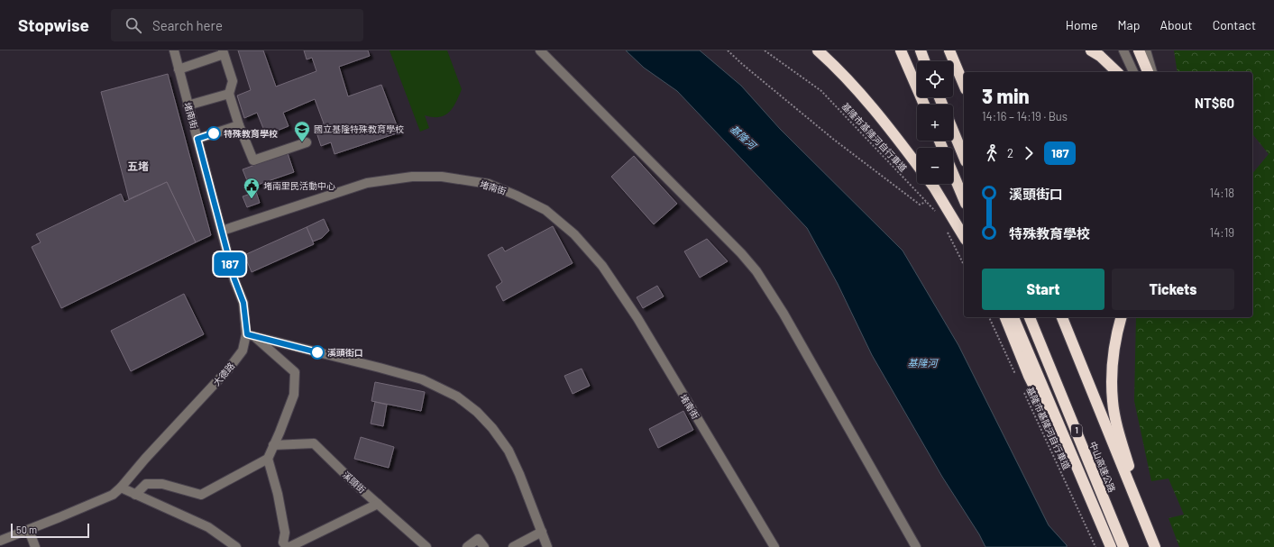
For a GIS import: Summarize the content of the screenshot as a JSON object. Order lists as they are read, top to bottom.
{
  "streets": {
    "highway": ["1", "中山高速公路"],
    "street": ["堵南街", "大德路", "溪頭街"],
    "path": ["基隆市基隆河自行車道"]
  },
  "crossings": [
    ["堵南街", "大德路"]
  ],
  "districts": ["五堵"],
  "water": ["基隆河"],
  "places": {
    "other": ["特殊教育學校", "溪頭街口"],
    "school or university": ["國立基隆特殊教育學校"],
    "public building": ["堵南里民活動中心"]
  },
  "lines": ["bus line 187"],
  "scale_bar": "50 m",
  "page": {
    "header": "Stopwise",
    "search": "Search here",
    "nav": [
      "Home",
      "Map",
      "About",
      "Contact"
    ],
    "on_map": "187",
    "map_buttons": ["+", "−"],
    "heading": ["3 min", "14:16 – 14:19 · Bus", "NT$60"],
    "legs": ["2", "187"],
    "list": [
      {
        "name": "溪頭街口",
        "value": "14:18"
      },
      {
        "name": "特殊教育學校",
        "value": "14:19"
      }
    ],
    "buttons": ["Start", "Tickets"],
    "scale": "50 m"
  }
}
